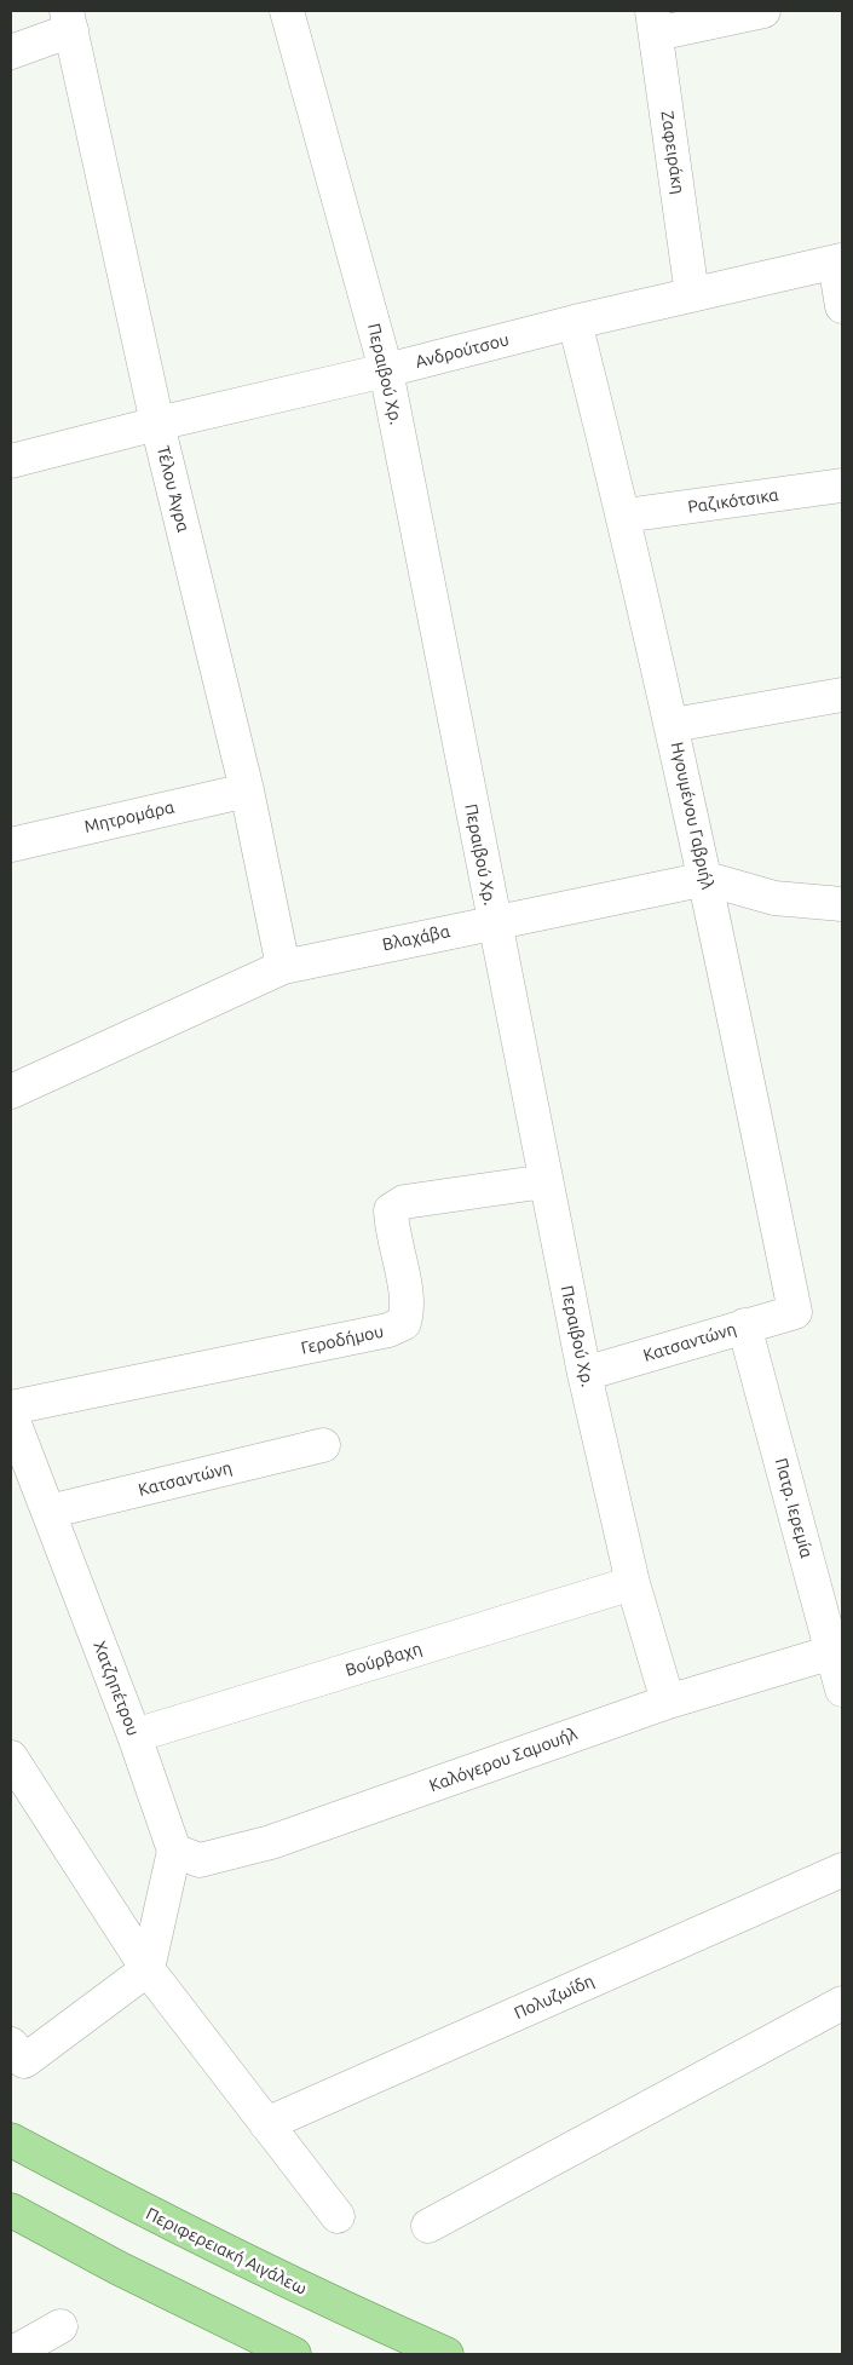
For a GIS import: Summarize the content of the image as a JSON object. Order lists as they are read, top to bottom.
{
  "streets": {
    "main road": ["Περιφερειακή Αιγάλεω"],
    "street": [
      "Ζαφειράκη",
      "Ανδρούτσου",
      "Περαιβού Χρ.",
      "Τέλου Άγρα",
      "Ραζικότσικα",
      "Ηγουμένου Γαβριήλ",
      "Μητρομάρα",
      "Βλαχάβα",
      "Γεροδήμου",
      "Κατσαντώνη",
      "Πατρ. Ιερεμία",
      "Βούρβαχη",
      "Χατζηπέτρου",
      "Καλόγερου Σαμουήλ",
      "Πολυζωίδη"
    ]
  },
  "crossings": [
    ["Ζαφειράκη", "Ανδρούτσου"],
    ["Ανδρούτσου", "Περαιβού Χρ."],
    ["Ανδρούτσου", "Τέλου Άγρα"],
    ["Ανδρούτσου", "Ηγουμένου Γαβριήλ"],
    ["Περαιβού Χρ.", "Βλαχάβα"],
    ["Περαιβού Χρ.", "Γεροδήμου"],
    ["Περαιβού Χρ.", "Κατσαντώνη"],
    ["Περαιβού Χρ.", "Βούρβαχη"],
    ["Περαιβού Χρ.", "Καλόγερου Σαμουήλ"],
    ["Τέλου Άγρα", "Μητρομάρα"],
    ["Τέλου Άγρα", "Βλαχάβα"],
    ["Ραζικότσικα", "Ηγουμένου Γαβριήλ"],
    ["Ηγουμένου Γαβριήλ", "Βλαχάβα"],
    ["Ηγουμένου Γαβριήλ", "Κατσαντώνη"],
    ["Κατσαντώνη", "Πατρ. Ιερεμία"],
    ["Κατσαντώνη", "Χατζηπέτρου"],
    ["Πατρ. Ιερεμία", "Καλόγερου Σαμουήλ"],
    ["Βούρβαχη", "Χατζηπέτρου"],
    ["Χατζηπέτρου", "Καλόγερου Σαμουήλ"]
  ]
}
